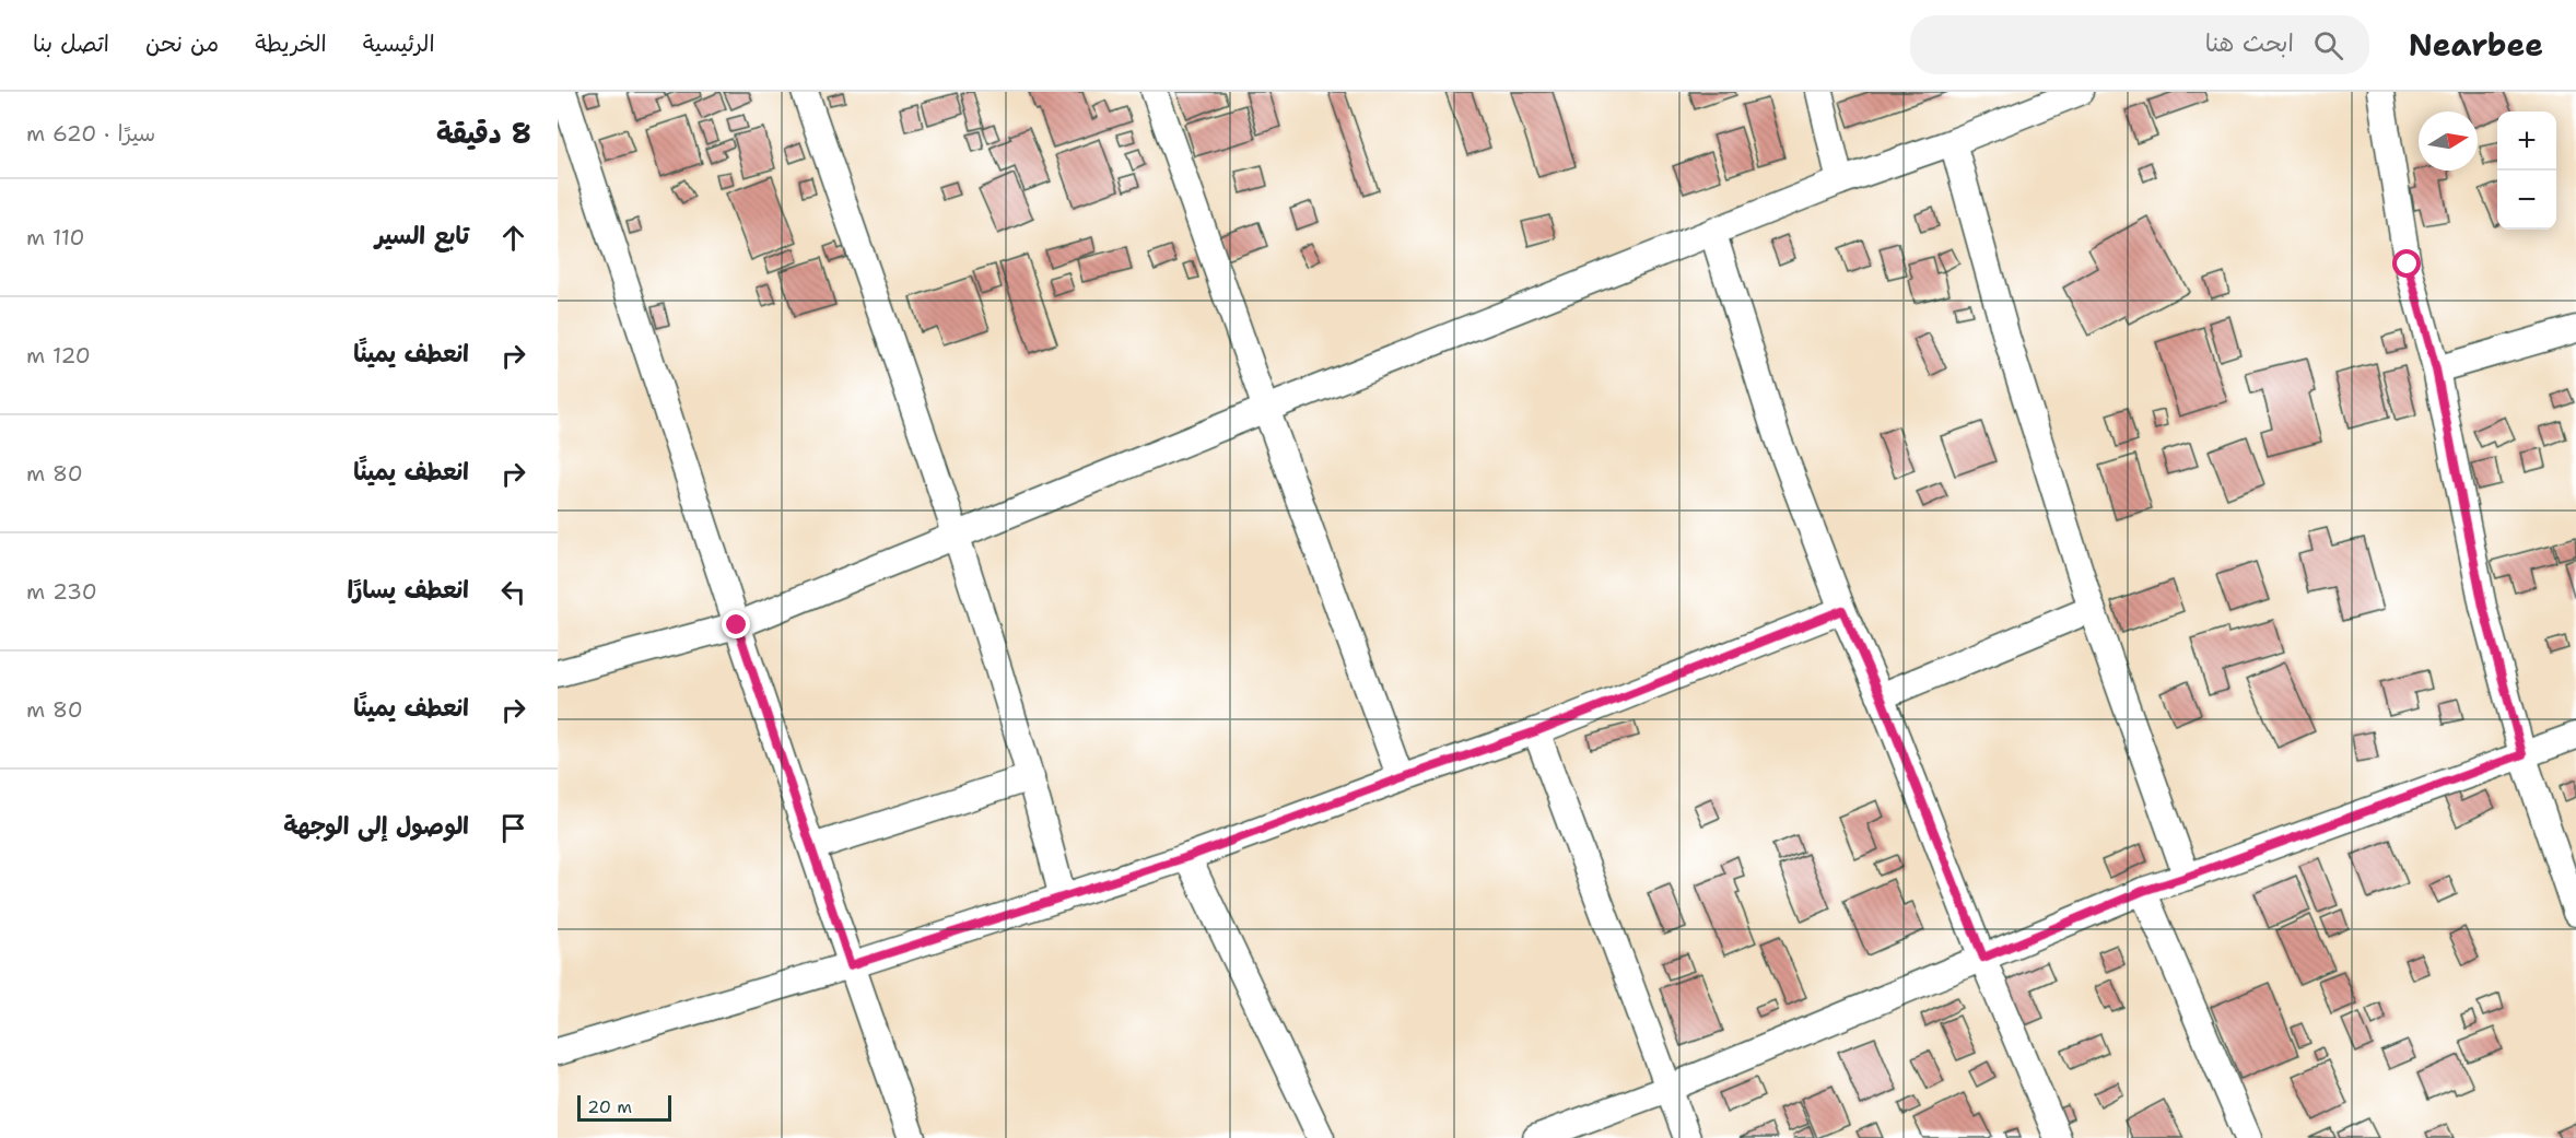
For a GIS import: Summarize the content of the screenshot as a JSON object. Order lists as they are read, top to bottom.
{
  "scale_bar": "20 m",
  "north": "right",
  "page": {
    "header": "Nearbee",
    "search": "ابحث هنا",
    "nav": [
      "الرئيسية",
      "الخريطة",
      "من نحن",
      "اتصل بنا"
    ],
    "heading": ["8 دقيقة", "سيرًا · 620 m"],
    "map_buttons": ["+", "−"],
    "list": [
      ["تابع السير", "110 m"],
      ["انعطف يمينًا", "120 m"],
      ["انعطف يمينًا", "80 m"],
      ["انعطف يسارًا", "230 m"],
      ["انعطف يمينًا", "80 m"],
      "الوصول إلى الوجهة"
    ],
    "scale": "20 m"
  }
}
